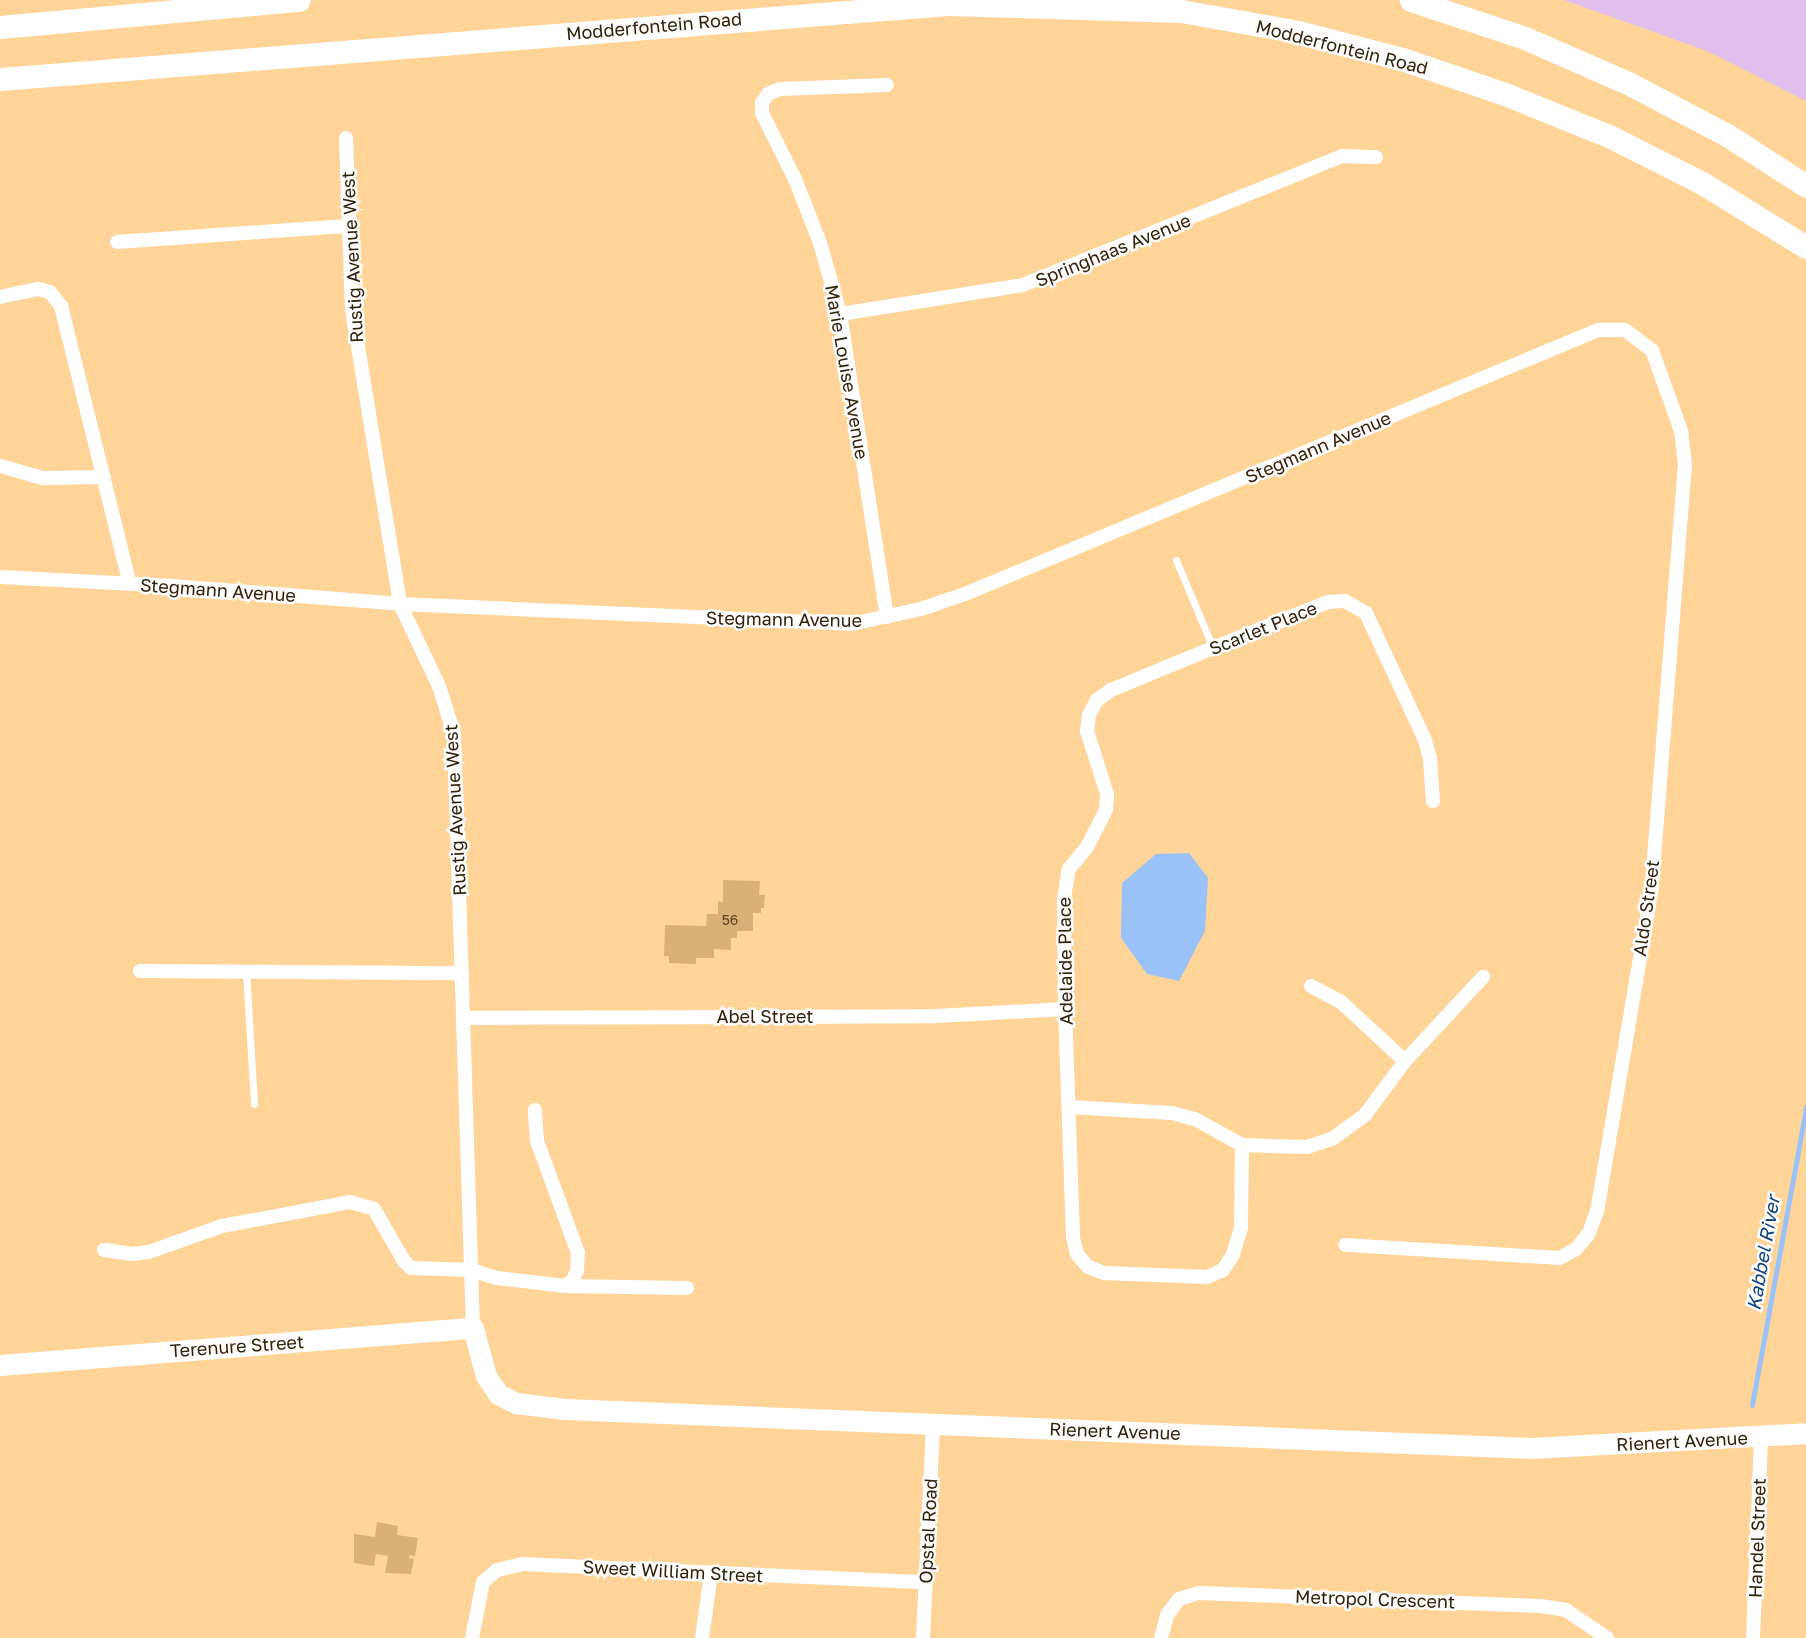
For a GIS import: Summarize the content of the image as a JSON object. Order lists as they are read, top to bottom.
{
  "streets": {
    "main road": ["Modderfontein Road"],
    "street": [
      "Springhaas Avenue",
      "Rustig Avenue West",
      "Marie Louise Avenue",
      "Stegmann Avenue",
      "Scarlet Place",
      "Aldo Street",
      "Adelaide Place",
      "Abel Street",
      "Terenure Street",
      "Rienert Avenue",
      "Opstal Road",
      "Handel Street",
      "Sweet William Street",
      "Metropol Crescent"
    ]
  },
  "crossings": [
    ["Springhaas Avenue", "Marie Louise Avenue"],
    ["Rustig Avenue West", "Stegmann Avenue"],
    ["Rustig Avenue West", "Abel Street"],
    ["Rustig Avenue West", "Terenure Street"],
    ["Rustig Avenue West", "Rienert Avenue"],
    ["Marie Louise Avenue", "Stegmann Avenue"],
    ["Stegmann Avenue", "Aldo Street"],
    ["Scarlet Place", "Adelaide Place"],
    ["Adelaide Place", "Abel Street"],
    ["Terenure Street", "Rienert Avenue"],
    ["Rienert Avenue", "Opstal Road"],
    ["Rienert Avenue", "Handel Street"],
    ["Opstal Road", "Sweet William Street"]
  ],
  "water": ["Kabbel River"],
  "house_numbers": ["56"]
}
